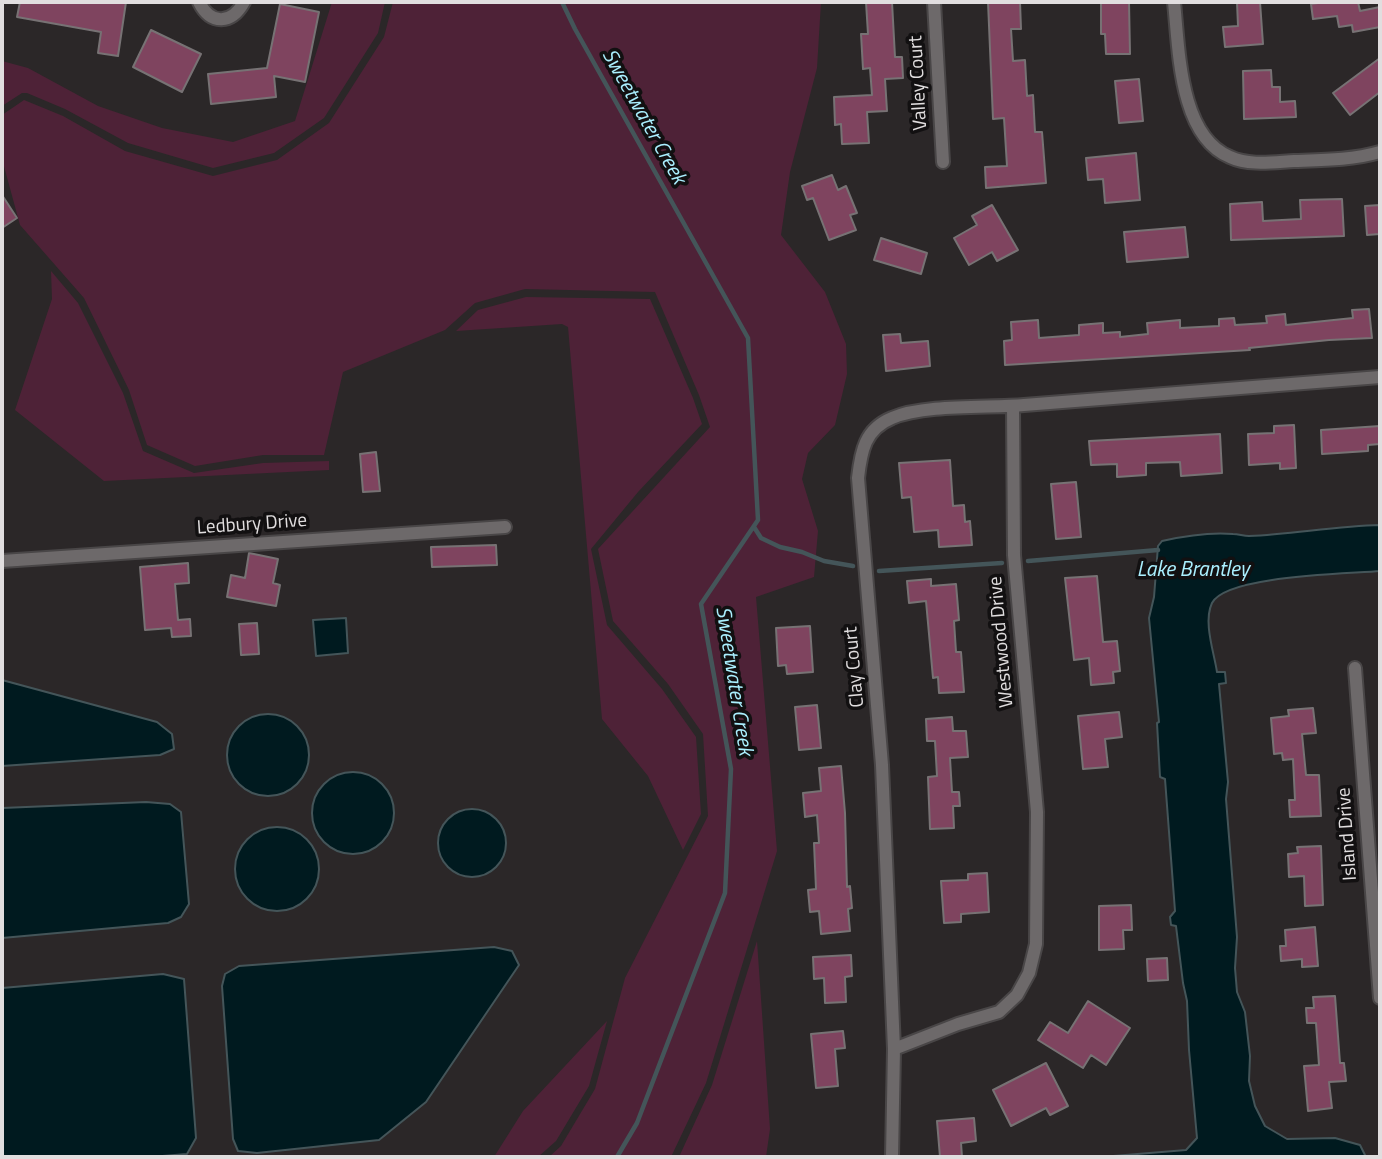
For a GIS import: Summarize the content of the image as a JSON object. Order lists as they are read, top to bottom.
{
  "streets": {
    "street": [
      "Valley Court",
      "Ledbury Drive",
      "Westwood Drive",
      "Clay Court",
      "Island Drive"
    ]
  },
  "crossings": [
    ["Westwood Drive", "Clay Court"]
  ],
  "water": ["Sweetwater Creek", "Lake Brantley"]
}
